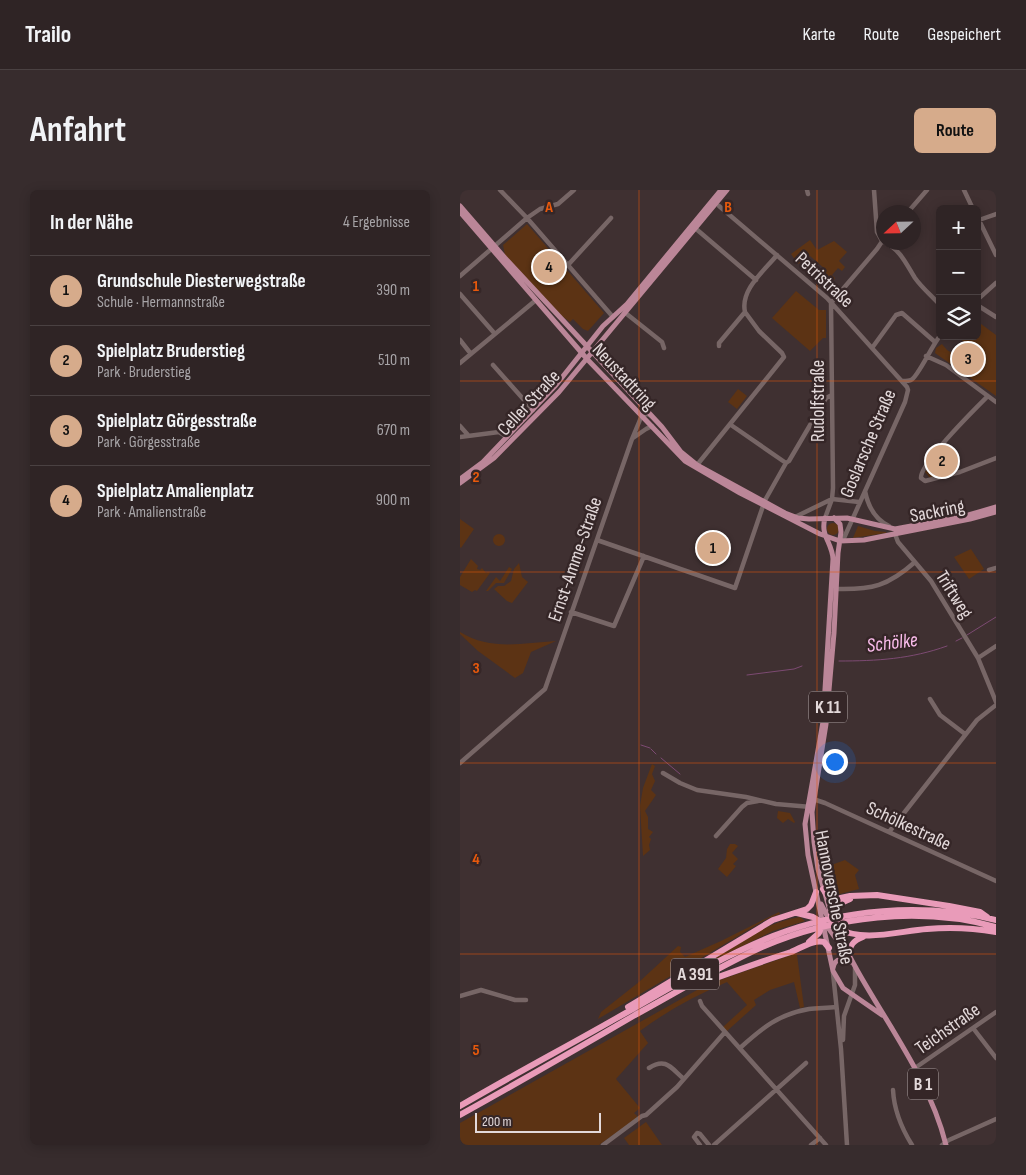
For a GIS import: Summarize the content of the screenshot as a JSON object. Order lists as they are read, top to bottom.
{
  "streets": {
    "highway": ["A 391"],
    "main road": [
      "Neustadtring",
      "Celler Straße",
      "Sackring",
      "K 11",
      "Hannoversche Straße",
      "B 1"
    ],
    "street": [
      "Petristraße",
      "Rudolfstraße",
      "Goslarsche Straße",
      "Ernst-Amme-Straße",
      "Triftweg",
      "Schölkestraße",
      "Teichstraße"
    ]
  },
  "crossings": [
    ["Petristraße", "Rudolfstraße"],
    ["Petristraße", "Celler Straße"],
    ["Petristraße", "Goslarsche Straße"],
    ["Neustadtring", "Celler Straße"],
    ["Neustadtring", "Goslarsche Straße"],
    ["Neustadtring", "Sackring"],
    ["Neustadtring", "Ernst-Amme-Straße"],
    ["Neustadtring", "K 11"],
    ["Rudolfstraße", "K 11"],
    ["Goslarsche Straße", "Sackring"],
    ["Goslarsche Straße", "K 11"],
    ["Sackring", "Triftweg"],
    ["Sackring", "K 11"],
    ["K 11", "Schölkestraße"],
    ["K 11", "Hannoversche Straße"],
    ["Hannoversche Straße", "Teichstraße"]
  ],
  "water": ["Schölke"],
  "scale_bar": "200 m",
  "north": "left",
  "page": {
    "header": "Trailo",
    "nav": ["Karte", "Route", "Gespeichert"],
    "buttons": "Route",
    "title": "Anfahrt",
    "heading": ["In der Nähe", "4 Ergebnisse"],
    "map_buttons": ["+", "−"],
    "pins": [
      "4",
      "3",
      "2",
      "1"
    ],
    "list": [
      {
        "mark": "1",
        "name": "Grundschule Diesterwegstraße",
        "note": "Schule · Hermannstraße",
        "value": "390 m"
      },
      {
        "mark": "2",
        "name": "Spielplatz Bruderstieg",
        "note": "Park · Bruderstieg",
        "value": "510 m"
      },
      {
        "mark": "3",
        "name": "Spielplatz Görgesstraße",
        "note": "Park · Görgesstraße",
        "value": "670 m"
      },
      {
        "mark": "4",
        "name": "Spielplatz Amalienplatz",
        "note": "Park · Amalienstraße",
        "value": "900 m"
      }
    ],
    "scale": "200 m"
  },
  "grid": {
    "columns": ["A", "B"],
    "rows": [
      "1",
      "2",
      "3",
      "4",
      "5"
    ]
  }
}
